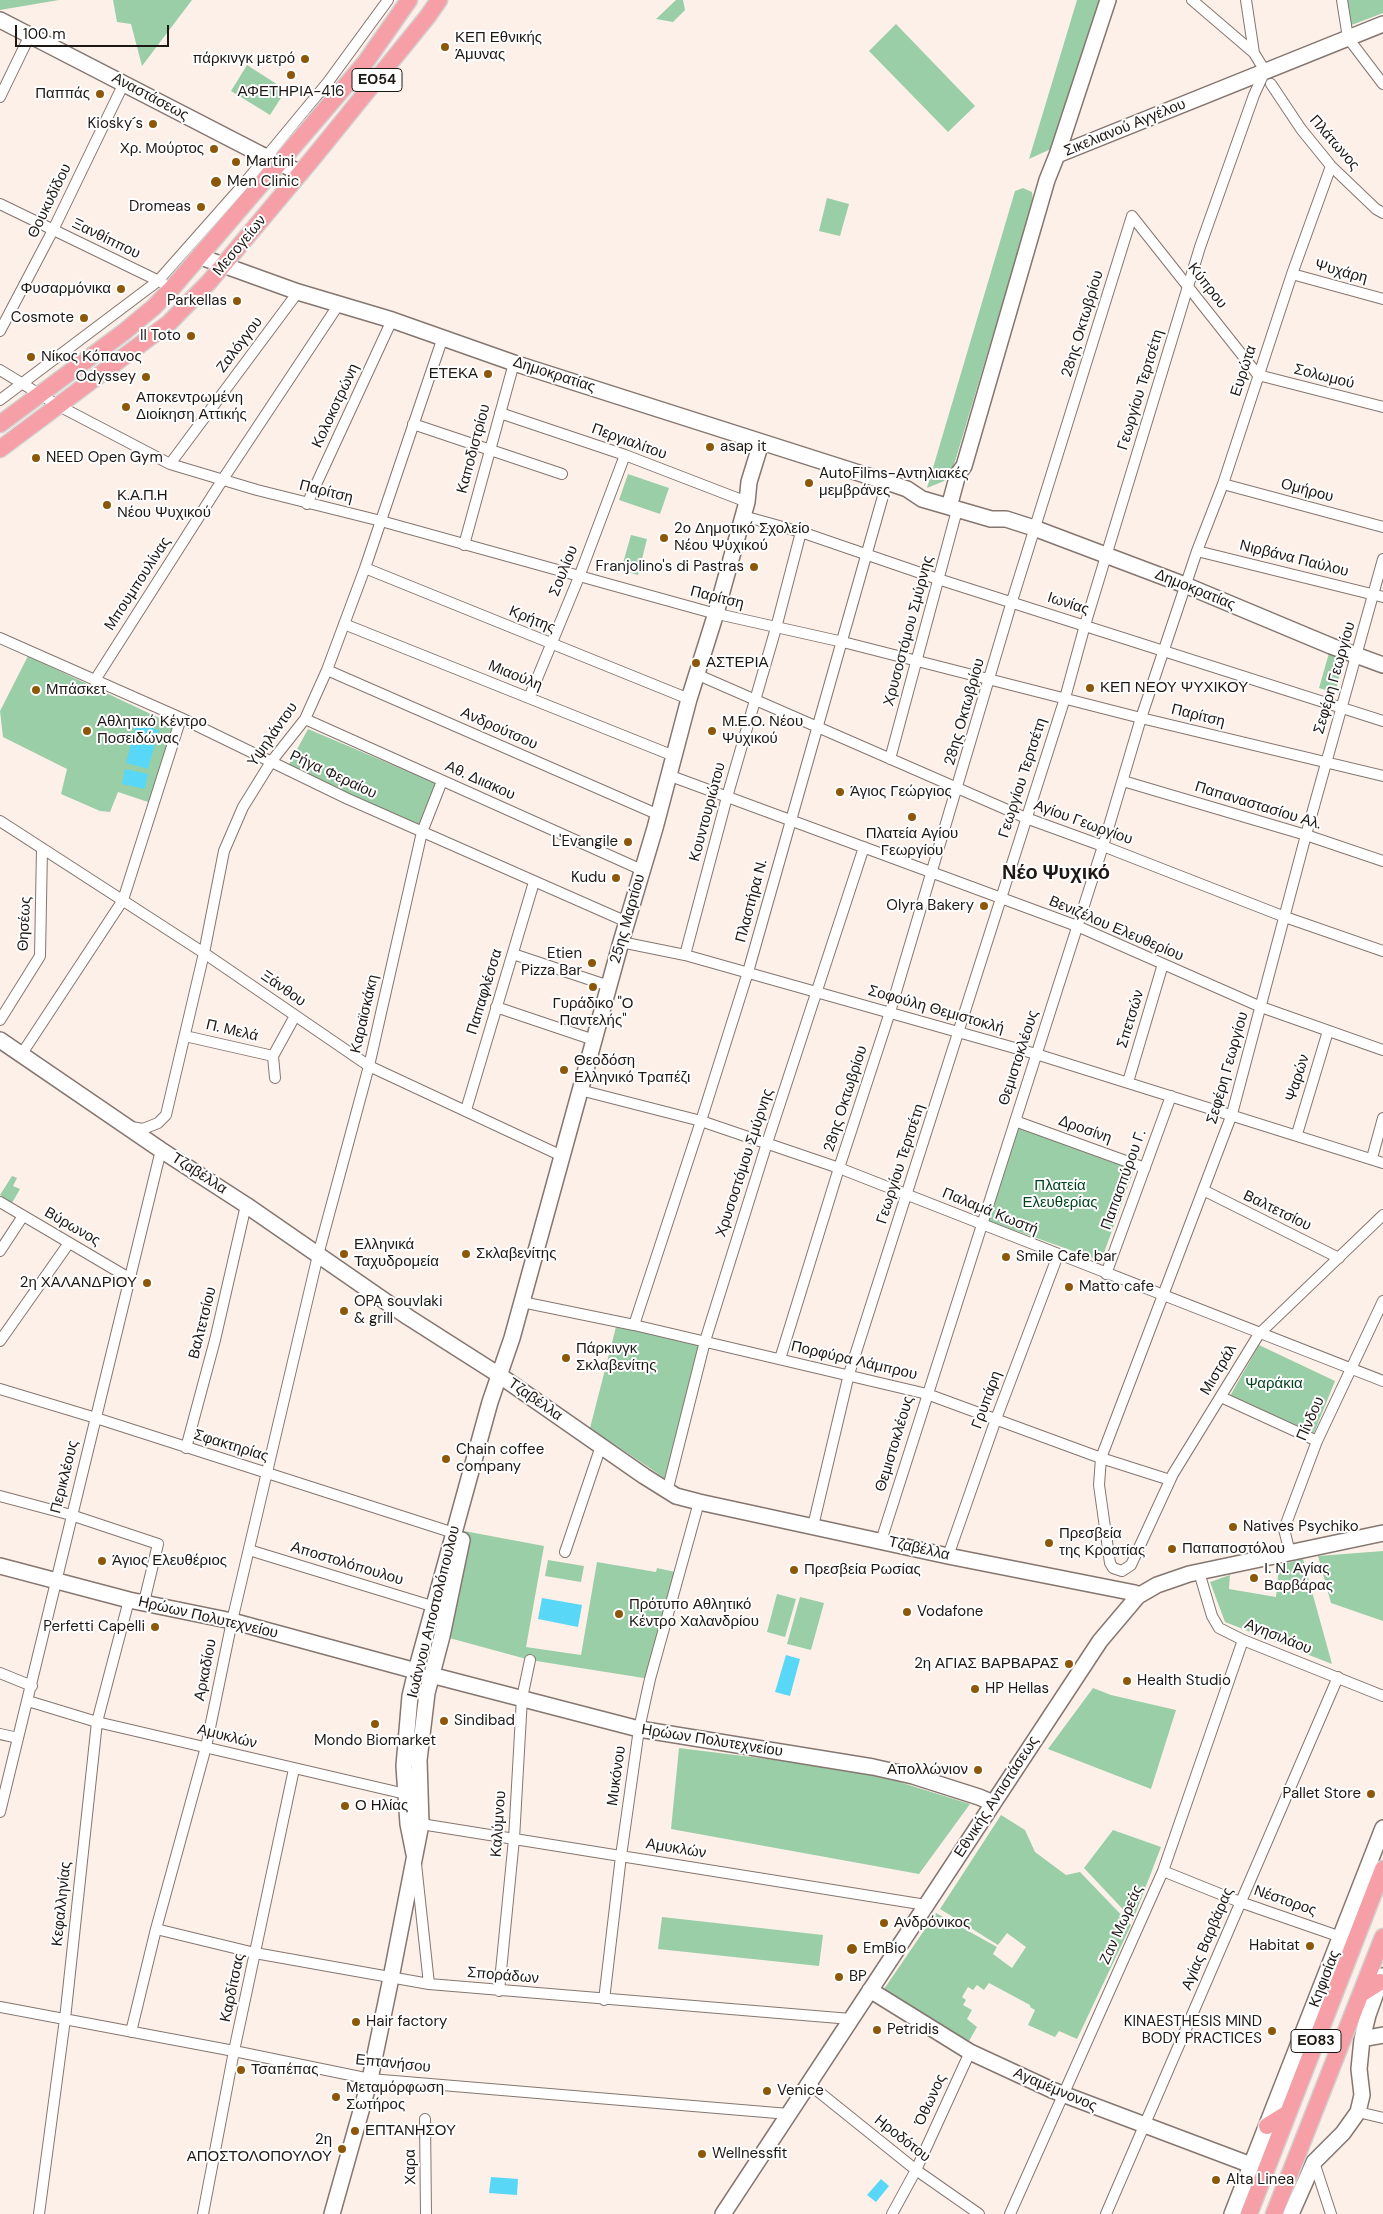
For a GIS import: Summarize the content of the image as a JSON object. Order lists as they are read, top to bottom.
{
  "streets": {
    "main road": [
      "ΕΟ54",
      "Μεσογείων",
      "Κηφισίας",
      "ΕΟ83"
    ],
    "street": [
      "Αναστάσεως",
      "Σικελιανού Αγγέλου",
      "Πλάτωνος",
      "Θουκυδίδου",
      "Ξανθίππου",
      "Ψυχάρη",
      "Κύπρου",
      "28ης Οκτωβρίου",
      "Ζαλόγγου",
      "Ευρώτα",
      "Δημοκρατίας",
      "Σολωμού",
      "Γεωργίου Τερτσέτη",
      "Κολοκοτρώνη",
      "Περγιαλίτου",
      "Καποδιστρίου",
      "Ομήρου",
      "Παρίτση",
      "Νιρβάνα Παύλου",
      "Σουλίου",
      "Μπουμπουλίνας",
      "Ιωνίας",
      "Κρήτης",
      "Χρυσοστόμου Σμύρνης",
      "Μιαούλη",
      "Σεφέρη Γεωργίου",
      "Ανδρούτσου",
      "Υψηλάντου",
      "Ρήγα Φεραίου",
      "Αθ. Διιακου",
      "Παπαναστασίου Αλ.",
      "Κουντουριώτου",
      "Αγίου Γεωργίου",
      "Πλαστήρα Ν.",
      "25ης Μαρτίου",
      "Θησέως",
      "Βενιζέλου Ελευθερίου",
      "Ξάνθου",
      "Παπαφλέσσα",
      "Σοφούλη Θεμιστοκλή",
      "Καραϊσκάκη",
      "Σπετσών",
      "Π. Μελά",
      "Θεμιστοκλέους",
      "Ψαρών",
      "Δροσίνη",
      "Τζαβέλλα",
      "Παπασπύρου Γ.",
      "Βαλτετσίου",
      "Παλαμά Κωστή",
      "Βύρωνος",
      "Πορφύρα Λάμπρου",
      "Μιστράλ",
      "Γρυπάρη",
      "Πίνδου",
      "Σφακτηρίας",
      "Περικλέους",
      "Αποστολόπουλου",
      "Ιωάννου Αποστολόπουλου",
      "Ηρώων Πολυτεχνείου",
      "Αγησιλάου",
      "Αρκαδίου",
      "Αμυκλών",
      "Μυκόνου",
      "Εθνικής Αντιστάσεως",
      "Καλύμνου",
      "Νέστορος",
      "Κεφαλληνίας",
      "Ζαν Μωρεάς",
      "Αγίας Βαρβάρας",
      "Σποράδων",
      "Καρδίτσας",
      "Επτανήσου",
      "Αγαμέμνονος",
      "Όθωνος",
      "Ηροδότου",
      "Χαρα"
    ]
  },
  "crossings": [
    ["Αναστάσεως", "Θουκυδίδου"],
    ["Αναστάσεως", "Μεσογείων"],
    ["Σικελιανού Αγγέλου", "Πλάτωνος"],
    ["Σικελιανού Αγγέλου", "Δημοκρατίας"],
    ["Σικελιανού Αγγέλου", "Γεωργίου Τερτσέτη"],
    ["Σικελιανού Αγγέλου", "Χρυσοστόμου Σμύρνης"],
    ["Πλάτωνος", "Ευρώτα"],
    ["Πλάτωνος", "Γεωργίου Τερτσέτη"],
    ["Θουκυδίδου", "Ξανθίππου"],
    ["Ξανθίππου", "Μεσογείων"],
    ["Μεσογείων", "Δημοκρατίας"],
    ["Μεσογείων", "Παρίτση"],
    ["Ψυχάρη", "Ευρώτα"],
    ["Κύπρου", "28ης Οκτωβρίου"],
    ["Κύπρου", "Ευρώτα"],
    ["Κύπρου", "Σολωμού"],
    ["Κύπρου", "Γεωργίου Τερτσέτη"],
    ["28ης Οκτωβρίου", "Δημοκρατίας"],
    ["28ης Οκτωβρίου", "Παρίτση"],
    ["28ης Οκτωβρίου", "Ιωνίας"],
    ["28ης Οκτωβρίου", "Αγίου Γεωργίου"],
    ["28ης Οκτωβρίου", "Βενιζέλου Ελευθερίου"],
    ["28ης Οκτωβρίου", "Σοφούλη Θεμιστοκλή"],
    ["28ης Οκτωβρίου", "Παλαμά Κωστή"],
    ["28ης Οκτωβρίου", "Πορφύρα Λάμπρου"],
    ["Ζαλόγγου", "Δημοκρατίας"],
    ["Ζαλόγγου", "Παρίτση"],
    ["Ευρώτα", "Δημοκρατίας"],
    ["Ευρώτα", "Σολωμού"],
    ["Ευρώτα", "Ομήρου"],
    ["Ευρώτα", "Νιρβάνα Παύλου"],
    ["Ευρώτα", "Θεμιστοκλέους"],
    ["Δημοκρατίας", "Γεωργίου Τερτσέτη"],
    ["Δημοκρατίας", "Κολοκοτρώνη"],
    ["Δημοκρατίας", "Καποδιστρίου"],
    ["Δημοκρατίας", "Μπουμπουλίνας"],
    ["Δημοκρατίας", "Χρυσοστόμου Σμύρνης"],
    ["Δημοκρατίας", "Σεφέρη Γεωργίου"],
    ["Δημοκρατίας", "Υψηλάντου"],
    ["Δημοκρατίας", "Πλαστήρα Ν."],
    ["Δημοκρατίας", "25ης Μαρτίου"],
    ["Δημοκρατίας", "Θεμιστοκλέους"],
    ["Γεωργίου Τερτσέτη", "Παρίτση"],
    ["Γεωργίου Τερτσέτη", "Ιωνίας"],
    ["Γεωργίου Τερτσέτη", "Αγίου Γεωργίου"],
    ["Γεωργίου Τερτσέτη", "Βενιζέλου Ελευθερίου"],
    ["Γεωργίου Τερτσέτη", "Σοφούλη Θεμιστοκλή"],
    ["Γεωργίου Τερτσέτη", "Τζαβέλλα"],
    ["Γεωργίου Τερτσέτη", "Παλαμά Κωστή"],
    ["Γεωργίου Τερτσέτη", "Πορφύρα Λάμπρου"],
    ["Κολοκοτρώνη", "Παρίτση"],
    ["Περγιαλίτου", "Καποδιστρίου"],
    ["Περγιαλίτου", "Σουλίου"],
    ["Περγιαλίτου", "Ιωνίας"],
    ["Περγιαλίτου", "25ης Μαρτίου"],
    ["Καποδιστρίου", "Παρίτση"],
    ["Παρίτση", "Σουλίου"],
    ["Παρίτση", "Μπουμπουλίνας"],
    ["Παρίτση", "Χρυσοστόμου Σμύρνης"],
    ["Παρίτση", "Σεφέρη Γεωργίου"],
    ["Παρίτση", "Υψηλάντου"],
    ["Παρίτση", "Κουντουριώτου"],
    ["Παρίτση", "Πλαστήρα Ν."],
    ["Παρίτση", "25ης Μαρτίου"],
    ["Παρίτση", "Θεμιστοκλέους"],
    ["Νιρβάνα Παύλου", "Σεφέρη Γεωργίου"],
    ["Σουλίου", "Κρήτης"],
    ["Σουλίου", "Μιαούλη"],
    ["Μπουμπουλίνας", "Ρήγα Φεραίου"],
    ["Ιωνίας", "Χρυσοστόμου Σμύρνης"],
    ["Ιωνίας", "Σεφέρη Γεωργίου"],
    ["Ιωνίας", "Κουντουριώτου"],
    ["Ιωνίας", "Πλαστήρα Ν."],
    ["Ιωνίας", "25ης Μαρτίου"],
    ["Ιωνίας", "Θεμιστοκλέους"],
    ["Κρήτης", "Υψηλάντου"],
    ["Κρήτης", "25ης Μαρτίου"],
    ["Χρυσοστόμου Σμύρνης", "Αγίου Γεωργίου"],
    ["Χρυσοστόμου Σμύρνης", "Βενιζέλου Ελευθερίου"],
    ["Χρυσοστόμου Σμύρνης", "Σοφούλη Θεμιστοκλή"],
    ["Χρυσοστόμου Σμύρνης", "Τζαβέλλα"],
    ["Χρυσοστόμου Σμύρνης", "Παλαμά Κωστή"],
    ["Χρυσοστόμου Σμύρνης", "Πορφύρα Λάμπρου"],
    ["Μιαούλη", "Υψηλάντου"],
    ["Μιαούλη", "25ης Μαρτίου"],
    ["Σεφέρη Γεωργίου", "Παπαναστασίου Αλ."],
    ["Σεφέρη Γεωργίου", "Αγίου Γεωργίου"],
    ["Σεφέρη Γεωργίου", "Βενιζέλου Ελευθερίου"],
    ["Σεφέρη Γεωργίου", "Σοφούλη Θεμιστοκλή"],
    ["Σεφέρη Γεωργίου", "Βαλτετσίου"],
    ["Σεφέρη Γεωργίου", "Παλαμά Κωστή"],
    ["Σεφέρη Γεωργίου", "Πορφύρα Λάμπρου"],
    ["Σεφέρη Γεωργίου", "Μιστράλ"],
    ["Ανδρούτσου", "Υψηλάντου"],
    ["Ανδρούτσου", "25ης Μαρτίου"],
    ["Υψηλάντου", "Ρήγα Φεραίου"],
    ["Υψηλάντου", "Αθ. Διιακου"],
    ["Υψηλάντου", "Ξάνθου"],
    ["Υψηλάντου", "Π. Μελά"],
    ["Υψηλάντου", "Τζαβέλλα"],
    ["Ρήγα Φεραίου", "25ης Μαρτίου"],
    ["Ρήγα Φεραίου", "Παπαφλέσσα"],
    ["Ρήγα Φεραίου", "Καραϊσκάκη"],
    ["Αθ. Διιακου", "25ης Μαρτίου"],
    ["Αθ. Διιακου", "Καραϊσκάκη"],
    ["Παπαναστασίου Αλ.", "Θεμιστοκλέους"],
    ["Κουντουριώτου", "Αγίου Γεωργίου"],
    ["Κουντουριώτου", "Βενιζέλου Ελευθερίου"],
    ["Κουντουριώτου", "Σοφούλη Θεμιστοκλή"],
    ["Αγίου Γεωργίου", "Πλαστήρα Ν."],
    ["Αγίου Γεωργίου", "25ης Μαρτίου"],
    ["Αγίου Γεωργίου", "Θεμιστοκλέους"],
    ["Πλαστήρα Ν.", "Βενιζέλου Ελευθερίου"],
    ["Πλαστήρα Ν.", "Σοφούλη Θεμιστοκλή"],
    ["Πλαστήρα Ν.", "Παλαμά Κωστή"],
    ["Πλαστήρα Ν.", "Πορφύρα Λάμπρου"],
    ["25ης Μαρτίου", "Βενιζέλου Ελευθερίου"],
    ["25ης Μαρτίου", "Ξάνθου"],
    ["25ης Μαρτίου", "Σοφούλη Θεμιστοκλή"],
    ["25ης Μαρτίου", "Τζαβέλλα"],
    ["25ης Μαρτίου", "Παλαμά Κωστή"],
    ["25ης Μαρτίου", "Πορφύρα Λάμπρου"],
    ["25ης Μαρτίου", "Ιωάννου Αποστολόπουλου"],
    ["Θησέως", "Ξάνθου"],
    ["Βενιζέλου Ελευθερίου", "Σπετσών"],
    ["Βενιζέλου Ελευθερίου", "Θεμιστοκλέους"],
    ["Βενιζέλου Ελευθερίου", "Ψαρών"],
    ["Ξάνθου", "Παπαφλέσσα"],
    ["Ξάνθου", "Καραϊσκάκη"],
    ["Ξάνθου", "Π. Μελά"],
    ["Σοφούλη Θεμιστοκλή", "Σπετσών"],
    ["Σοφούλη Θεμιστοκλή", "Θεμιστοκλέους"],
    ["Σοφούλη Θεμιστοκλή", "Ψαρών"],
    ["Σοφούλη Θεμιστοκλή", "Παπασπύρου Γ."],
    ["Καραϊσκάκη", "Τζαβέλλα"],
    ["Καραϊσκάκη", "Αρκαδίου"],
    ["Θεμιστοκλέους", "Δροσίνη"],
    ["Θεμιστοκλέους", "Τζαβέλλα"],
    ["Θεμιστοκλέους", "Παλαμά Κωστή"],
    ["Θεμιστοκλέους", "Πορφύρα Λάμπρου"],
    ["Δροσίνη", "Παπασπύρου Γ."],
    ["Τζαβέλλα", "Βαλτετσίου"],
    ["Τζαβέλλα", "Γρυπάρη"],
    ["Τζαβέλλα", "Περικλέους"],
    ["Τζαβέλλα", "Ιωάννου Αποστολόπουλου"],
    ["Τζαβέλλα", "Αρκαδίου"],
    ["Τζαβέλλα", "Μυκόνου"],
    ["Τζαβέλλα", "Εθνικής Αντιστάσεως"],
    ["Παπασπύρου Γ.", "Παλαμά Κωστή"],
    ["Βαλτετσίου", "Μιστράλ"],
    ["Βαλτετσίου", "Σφακτηρίας"],
    ["Παλαμά Κωστή", "Μιστράλ"],
    ["Παλαμά Κωστή", "Γρυπάρη"],
    ["Παλαμά Κωστή", "Πίνδου"],
    ["Βύρωνος", "Περικλέους"],
    ["Πορφύρα Λάμπρου", "Μιστράλ"],
    ["Πορφύρα Λάμπρου", "Γρυπάρη"],
    ["Πίνδου", "Εθνικής Αντιστάσεως"],
    ["Σφακτηρίας", "Περικλέους"],
    ["Σφακτηρίας", "Ιωάννου Αποστολόπουλου"],
    ["Σφακτηρίας", "Αρκαδίου"],
    ["Περικλέους", "Ηρώων Πολυτεχνείου"],
    ["Περικλέους", "Αμυκλών"],
    ["Περικλέους", "Κεφαλληνίας"],
    ["Αποστολόπουλου", "Ιωάννου Αποστολόπουλου"],
    ["Αποστολόπουλου", "Αρκαδίου"],
    ["Ιωάννου Αποστολόπουλου", "Ηρώων Πολυτεχνείου"],
    ["Ιωάννου Αποστολόπουλου", "Αμυκλών"],
    ["Ιωάννου Αποστολόπουλου", "Σποράδων"],
    ["Ιωάννου Αποστολόπουλου", "Επτανήσου"],
    ["Ηρώων Πολυτεχνείου", "Αρκαδίου"],
    ["Ηρώων Πολυτεχνείου", "Μυκόνου"],
    ["Ηρώων Πολυτεχνείου", "Εθνικής Αντιστάσεως"],
    ["Ηρώων Πολυτεχνείου", "Καλύμνου"],
    ["Ηρώων Πολυτεχνείου", "Κεφαλληνίας"],
    ["Αγησιλάου", "Εθνικής Αντιστάσεως"],
    ["Αγησιλάου", "Ζαν Μωρεάς"],
    ["Αγησιλάου", "Αγίας Βαρβάρας"],
    ["Αρκαδίου", "Αμυκλών"],
    ["Αρκαδίου", "Σποράδων"],
    ["Αρκαδίου", "Επτανήσου"],
    ["Αμυκλών", "Μυκόνου"],
    ["Αμυκλών", "Εθνικής Αντιστάσεως"],
    ["Αμυκλών", "Καλύμνου"],
    ["Αμυκλών", "Κεφαλληνίας"],
    ["Αμυκλών", "Καρδίτσας"],
    ["Μυκόνου", "Σποράδων"],
    ["Εθνικής Αντιστάσεως", "Σποράδων"],
    ["Εθνικής Αντιστάσεως", "Επτανήσου"],
    ["Εθνικής Αντιστάσεως", "Αγαμέμνονος"],
    ["Εθνικής Αντιστάσεως", "Ηροδότου"],
    ["Καλύμνου", "Σποράδων"],
    ["Νέστορος", "Ζαν Μωρεάς"],
    ["Νέστορος", "Αγίας Βαρβάρας"],
    ["Νέστορος", "Κηφισίας"],
    ["Κεφαλληνίας", "Επτανήσου"],
    ["Ζαν Μωρεάς", "Αγαμέμνονος"],
    ["Αγίας Βαρβάρας", "Αγαμέμνονος"],
    ["Σποράδων", "Καρδίτσας"],
    ["Κηφισίας", "Αγαμέμνονος"],
    ["Καρδίτσας", "Επτανήσου"],
    ["Αγαμέμνονος", "Όθωνος"],
    ["Όθωνος", "Ηροδότου"]
  ],
  "districts": ["Νέο Ψυχικό"],
  "parks": ["Πλατεία Ελευθερίας", "Ψαράκια"],
  "places": [
    "ΚΕΠ Εθνικής Άμυνας",
    "πάρκινγκ μετρό",
    "ΑΦΕΤΗΡΙΑ-416",
    "Παππάς",
    "Kiosky´s",
    "Χρ. Μούρτος",
    "Martini",
    "Men Clinic",
    "Dromeas",
    "Φυσαρμόνικα",
    "Parkellas",
    "Cosmote",
    "Il Toto",
    "Νίκος Κόπανος",
    "ΕΤΕΚΑ",
    "Odyssey",
    "Αποκεντρωμένη Διοίκηση Αττικής",
    "asap it",
    "NEED Open Gym",
    "AutoFilms-Αντηλιακές μεμβράνες",
    "Κ.Α.Π.Η Νέου Ψυχικού",
    "2ο Δημοτικό Σχολείο Νέου Ψυχικού",
    "Franjolino's di Pastras",
    "ΑΣΤΕΡΙΑ",
    "ΚΕΠ ΝΕΟΥ ΨΥΧΙΚΟΥ",
    "Μπάσκετ",
    "Αθλητικό Κέντρο Ποσειδώνας",
    "Μ.Ε.Ο. Νέου Ψυχικού",
    "Άγιος Γεώργιος",
    "Πλατεία Αγίου Γεωργίου",
    "L'Evangile",
    "Kudu",
    "Olyra Bakery",
    "Etien Pizza Bar",
    "Γυράδικο \"Ο Παντελής\"",
    "Θεοδόση Ελληνικό Τραπέζι",
    "Ελληνικά Ταχυδρομεία",
    "Σκλαβενίτης",
    "Smile Cafe bar",
    "2η ΧΑΛΑΝΔΡΙΟΥ",
    "Matto cafe",
    "OPA souvlaki & grill",
    "Πάρκινγκ Σκλαβενίτης",
    "Chain coffee company",
    "Natives Psychiko",
    "Πρεσβεία της Κροατίας",
    "Παπαποστόλου",
    "Άγιος Ελευθέριος",
    "Πρεσβεία Ρωσίας",
    "Ι. Ν. Αγίας Βαρβάρας",
    "Vodafone",
    "Πρότυπο Αθλητικό Κέντρο Χαλανδρίου",
    "Perfetti Capelli",
    "2η ΑΓΙΑΣ ΒΑΡΒΑΡΑΣ",
    "Health Studio",
    "HP Hellas",
    "Sindibad",
    "Mondo Biomarket",
    "Απολλώνιον",
    "Pallet Store",
    "Ο Ηλίας",
    "Ανδρόνικος",
    "Habitat",
    "EmBio",
    "BP",
    "Hair factory",
    "Petridis",
    "KINAESTHESIS MIND BODY PRACTICES",
    "Τσαπέπας",
    "Venice",
    "Μεταμόρφωση Σωτήρος",
    "ΕΠΤΑΝΗΣΟΥ",
    "2η ΑΠΟΣΤΟΛΟΠΟΥΛΟΥ",
    "Wellnessfit",
    "Alta Linea"
  ],
  "scale_bar": "100 m"
}
